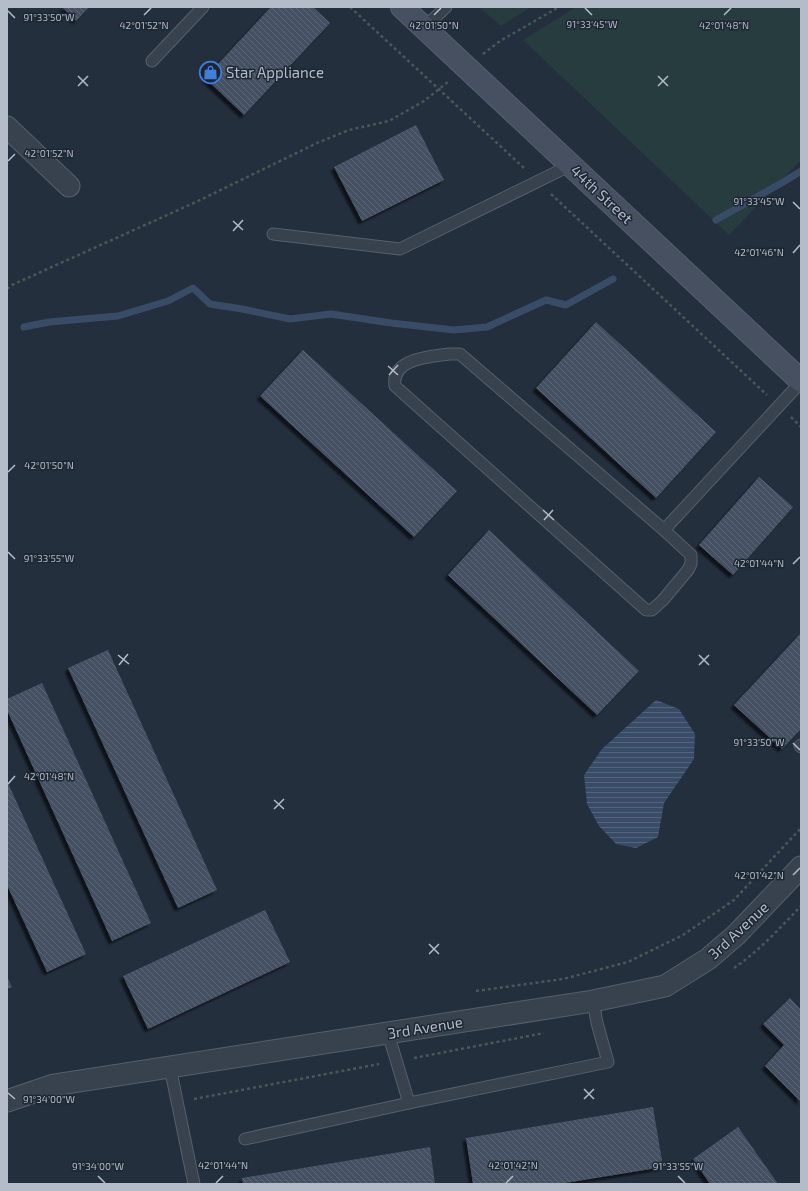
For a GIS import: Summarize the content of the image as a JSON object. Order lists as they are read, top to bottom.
{
  "streets": {
    "street": ["44th Street", "3rd Avenue"]
  },
  "places": {
    "shop": ["Star Appliance"]
  },
  "coordinates": [
    "91°33'50\"W",
    "91°33'45\"W",
    "42°01'52\"N",
    "42°01'50\"N",
    "42°01'48\"N",
    "42°01'46\"N",
    "91°33'55\"W",
    "42°01'44\"N",
    "42°01'42\"N",
    "91°34'00\"W"
  ]
}
